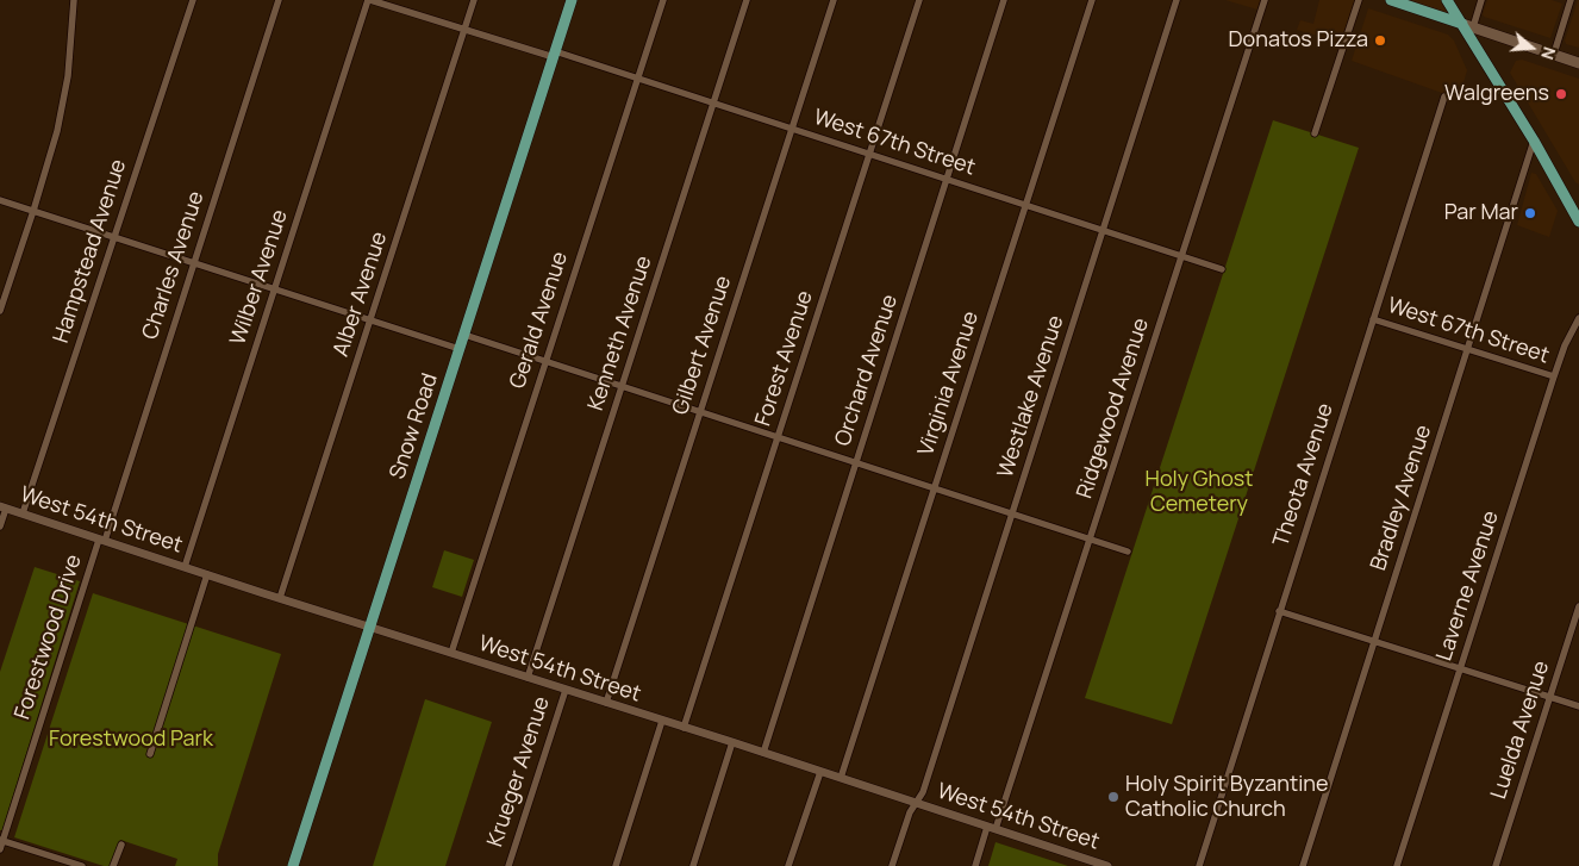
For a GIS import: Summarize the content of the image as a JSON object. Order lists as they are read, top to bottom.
{
  "streets": {
    "main road": ["Snow Road"],
    "street": [
      "West 67th Street",
      "Hampstead Avenue",
      "Charles Avenue",
      "Wilber Avenue",
      "Alber Avenue",
      "Gerald Avenue",
      "Kenneth Avenue",
      "Gilbert Avenue",
      "Forest Avenue",
      "Orchard Avenue",
      "Virginia Avenue",
      "Westlake Avenue",
      "Ridgewood Avenue",
      "Theota Avenue",
      "Bradley Avenue",
      "West 54th Street",
      "Laverne Avenue",
      "Forestwood Drive",
      "Luelda Avenue",
      "Krueger Avenue"
    ]
  },
  "crossings": [
    ["West 67th Street", "Wilber Avenue"],
    ["West 67th Street", "Alber Avenue"],
    ["West 67th Street", "Gerald Avenue"],
    ["West 67th Street", "Kenneth Avenue"],
    ["West 67th Street", "Gilbert Avenue"],
    ["West 67th Street", "Forest Avenue"],
    ["West 67th Street", "Orchard Avenue"],
    ["West 67th Street", "Virginia Avenue"],
    ["West 67th Street", "Westlake Avenue"],
    ["West 67th Street", "Ridgewood Avenue"],
    ["West 67th Street", "Snow Road"],
    ["West 67th Street", "Theota Avenue"],
    ["West 67th Street", "Bradley Avenue"],
    ["West 67th Street", "Laverne Avenue"],
    ["Hampstead Avenue", "West 54th Street"],
    ["Charles Avenue", "West 54th Street"],
    ["Charles Avenue", "Forestwood Drive"],
    ["Wilber Avenue", "West 54th Street"],
    ["Alber Avenue", "West 54th Street"],
    ["Gerald Avenue", "West 54th Street"],
    ["Kenneth Avenue", "West 54th Street"],
    ["Gilbert Avenue", "West 54th Street"],
    ["Forest Avenue", "West 54th Street"],
    ["Orchard Avenue", "West 54th Street"],
    ["Virginia Avenue", "West 54th Street"],
    ["Westlake Avenue", "West 54th Street"],
    ["Ridgewood Avenue", "West 54th Street"],
    ["Snow Road", "West 54th Street"],
    ["West 54th Street", "Forestwood Drive"],
    ["West 54th Street", "Krueger Avenue"]
  ],
  "parks": ["Holy Ghost Cemetery", "Forestwood Park"],
  "places": [
    "Donatos Pizza",
    "Walgreens",
    "Par Mar",
    "Holy Spirit Byzantine Catholic Church"
  ],
  "north": "right"
}
